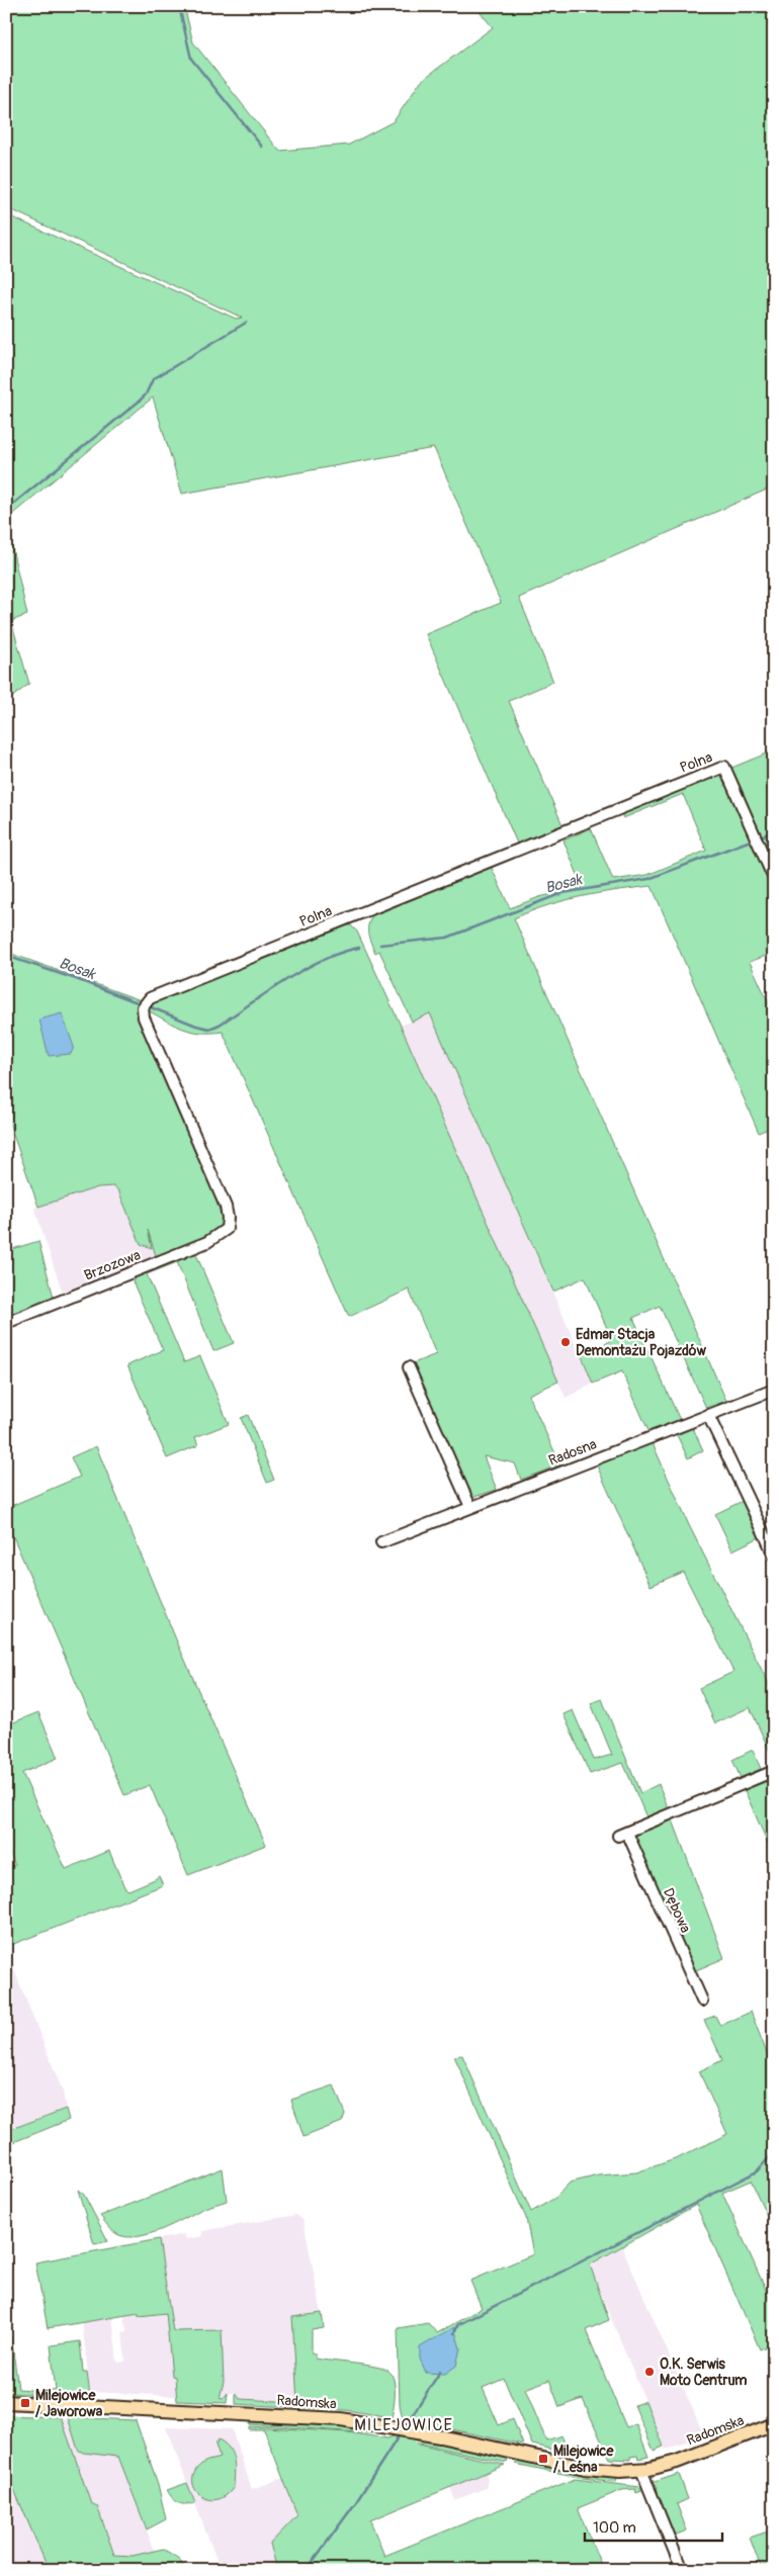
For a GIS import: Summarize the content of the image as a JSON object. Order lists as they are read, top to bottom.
{
  "streets": {
    "main road": ["Radomska"],
    "street": [
      "Polna",
      "Brzozowa",
      "Radosna",
      "Dębowa"
    ]
  },
  "crossings": [
    ["Polna", "Brzozowa"]
  ],
  "districts": ["MILEJOWICE"],
  "water": ["Bosak"],
  "places": {
    "other": ["Edmar Stacja Demontażu Pojazdów", "O.K. Serwis Moto Centrum"],
    "transit": ["Milejowice / Jaworowa", "Milejowice / Leśna"]
  },
  "scale_bar": "100 m"
}
